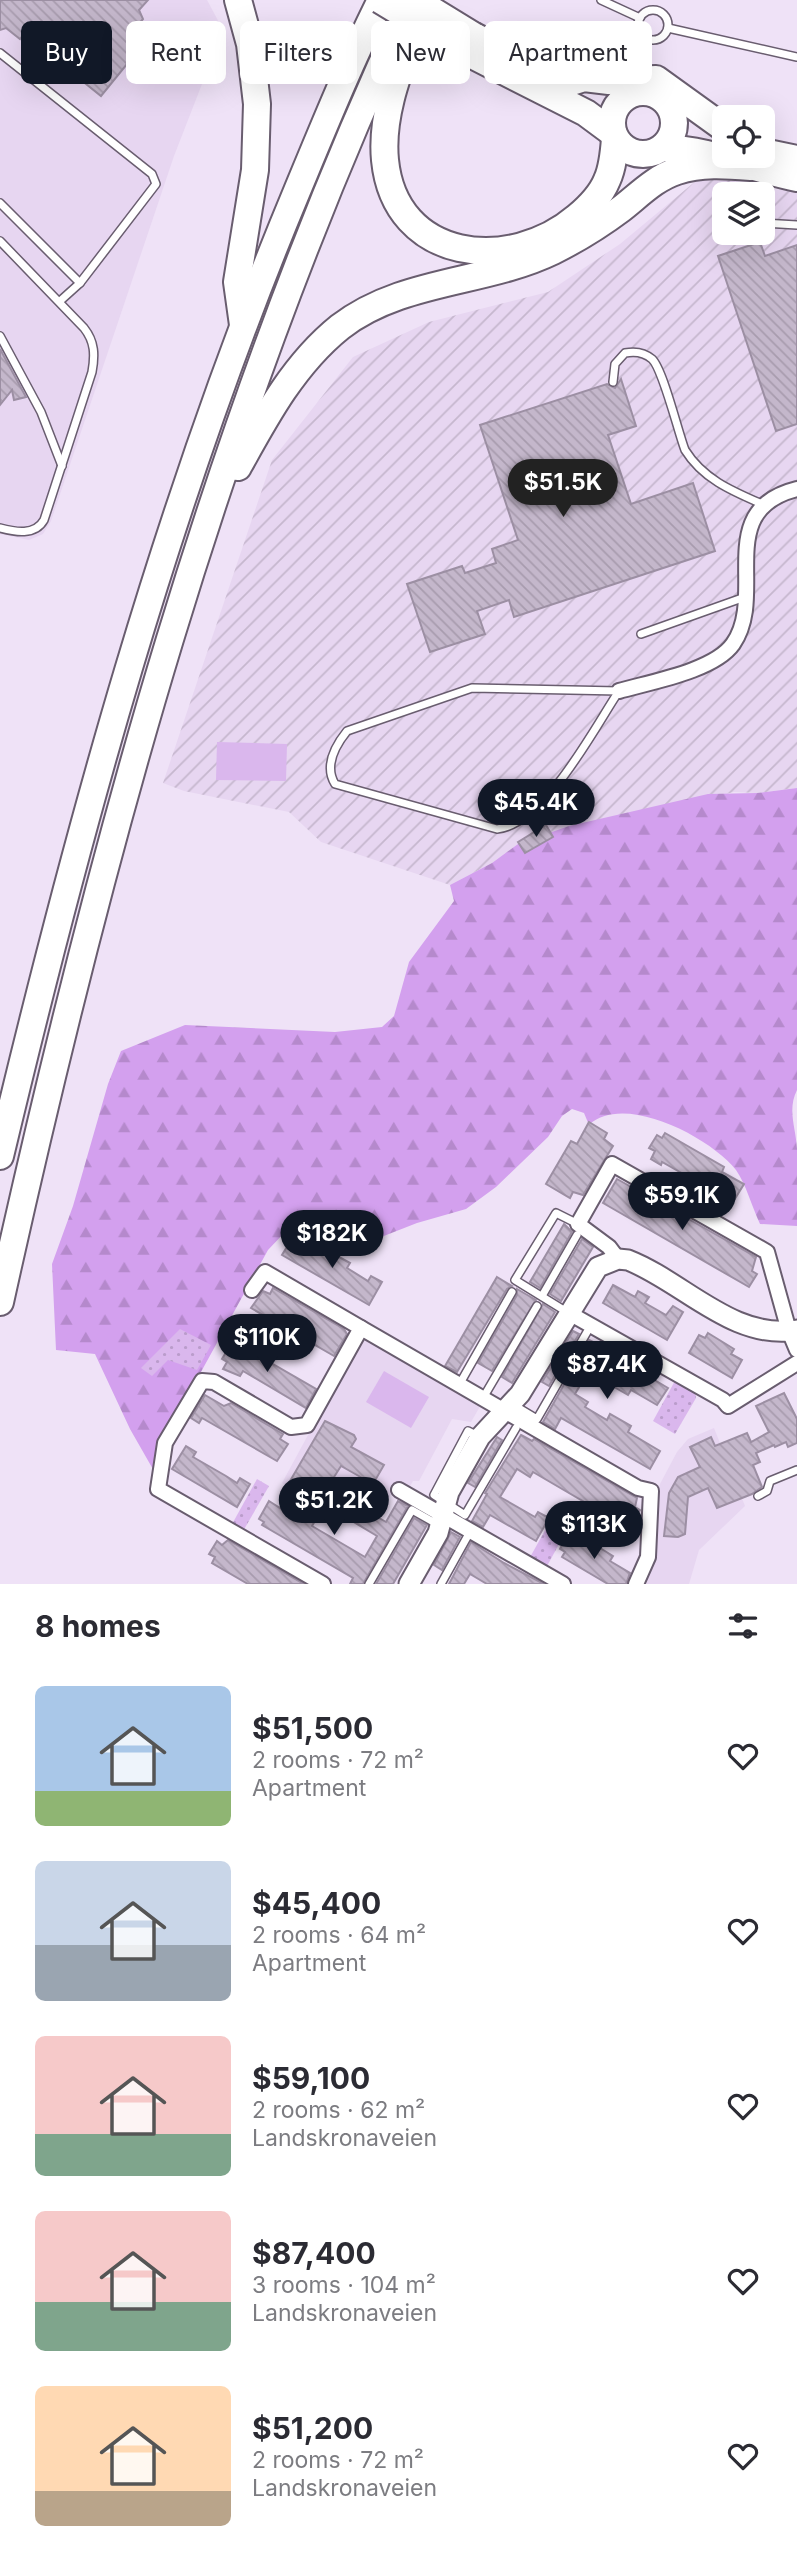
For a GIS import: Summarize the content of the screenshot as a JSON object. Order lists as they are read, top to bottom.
{
  "page": {
    "chip": [
      "Buy",
      "Rent",
      "Filters",
      "New",
      "Apartment"
    ],
    "price": [
      "$51.5K",
      "$45.4K",
      "$59.1K",
      "$182K",
      "$110K",
      "$87.4K",
      "$51.2K",
      "$113K"
    ],
    "heading": "8 homes",
    "list": [
      {
        "name": "$51,500",
        "note": "2 rooms · 72 m² · Apartment"
      },
      {
        "name": "$45,400",
        "note": "2 rooms · 64 m² · Apartment"
      },
      {
        "name": "$59,100",
        "note": "2 rooms · 62 m² · Landskronaveien"
      },
      {
        "name": "$87,400",
        "note": "3 rooms · 104 m² · Landskronaveien"
      },
      {
        "name": "$51,200",
        "note": "2 rooms · 72 m² · Landskronaveien"
      }
    ]
  }
}
